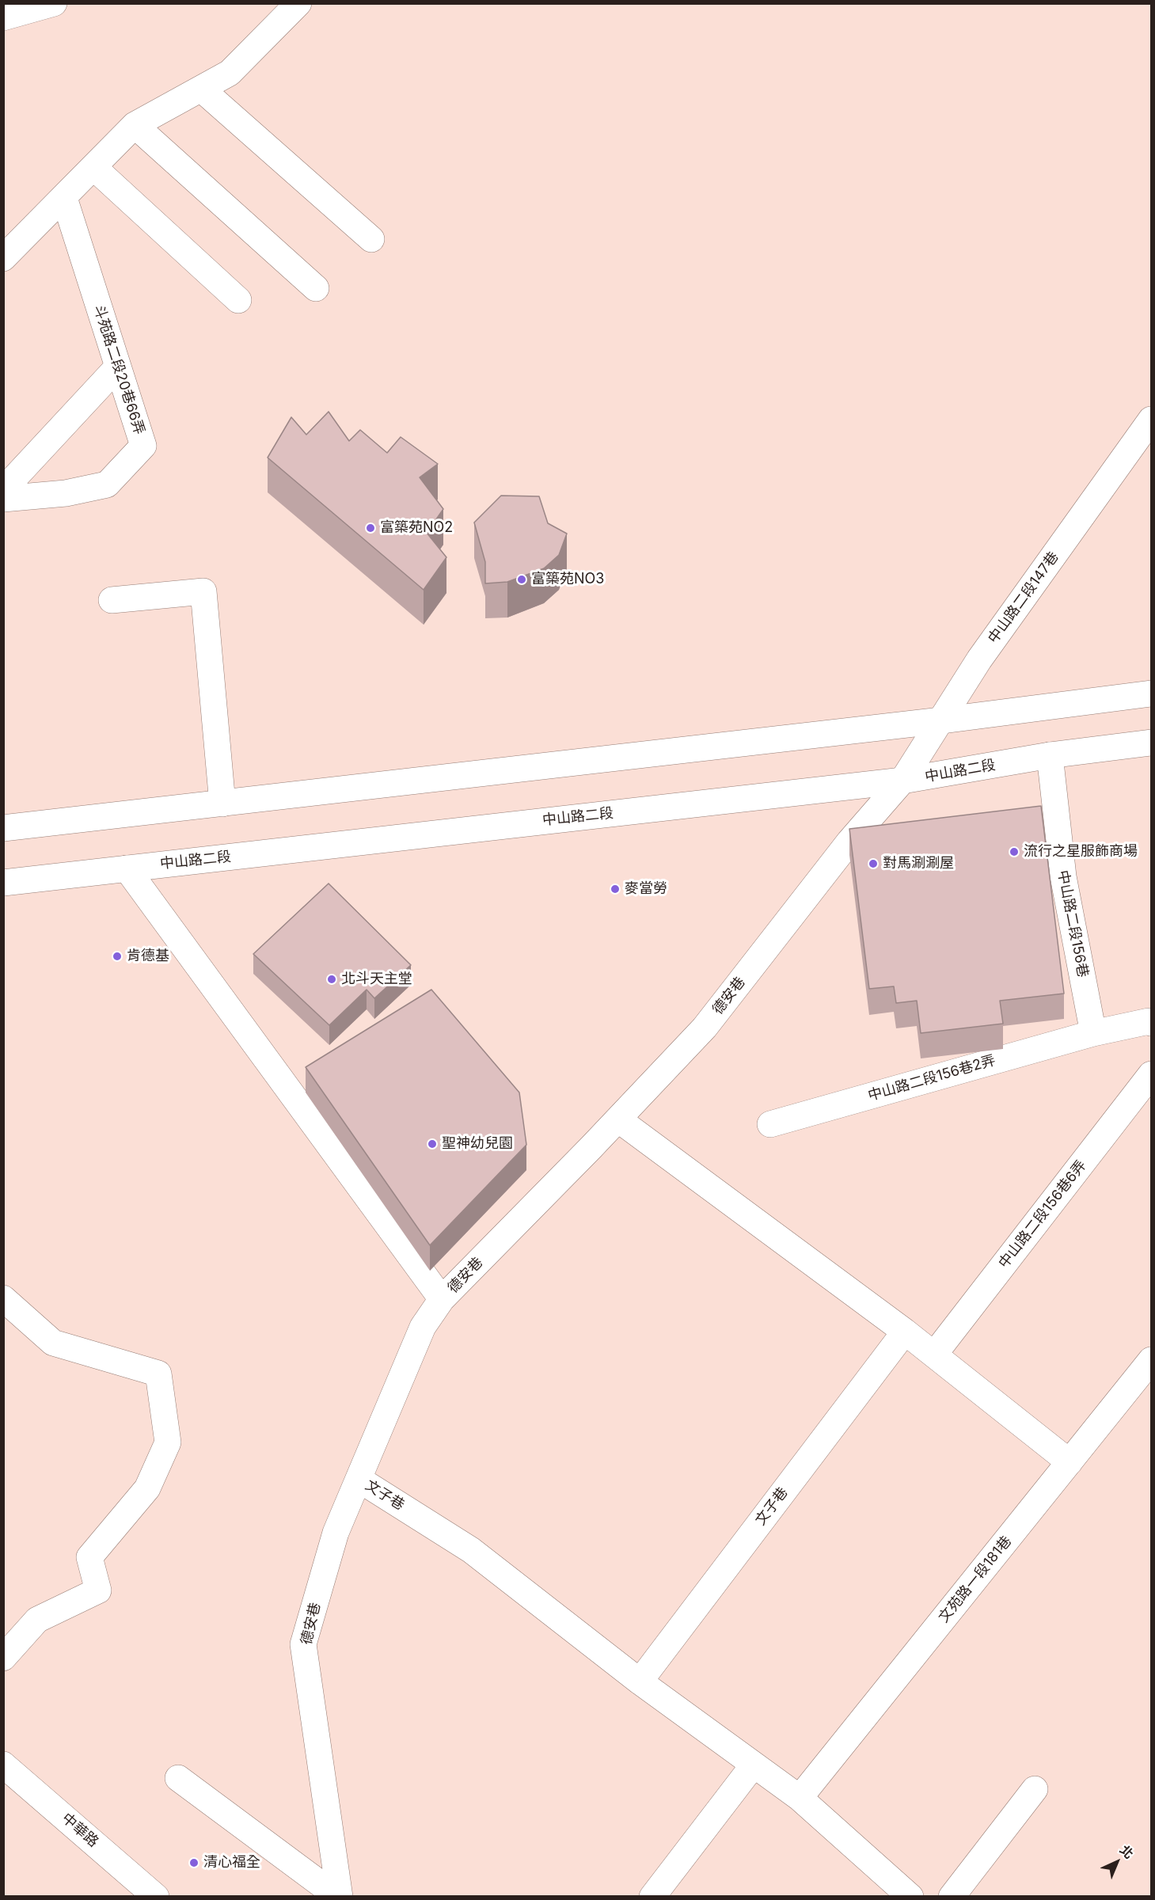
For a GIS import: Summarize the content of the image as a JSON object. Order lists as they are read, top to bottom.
{
  "streets": {
    "main road": [
      "斗苑路二段20巷66弄",
      "中山路二段147巷",
      "中山路二段",
      "中山路二段156巷",
      "德安巷",
      "中山路二段156巷2弄",
      "中山路二段156巷6弄",
      "文子巷",
      "文苑路一段181巷",
      "中華路"
    ]
  },
  "crossings": [
    ["中山路二段147巷", "中山路二段"],
    ["中山路二段147巷", "德安巷"],
    ["中山路二段", "中山路二段156巷"],
    ["中山路二段", "德安巷"],
    ["中山路二段156巷", "中山路二段156巷2弄"],
    ["德安巷", "文子巷"],
    ["文子巷", "文苑路一段181巷"]
  ],
  "places": [
    "富築苑NO2",
    "富築苑NO3",
    "流行之星服飾商場",
    "對馬涮涮屋",
    "麥當勞",
    "肯德基",
    "北斗天主堂",
    "聖神幼兒園",
    "清心福全"
  ],
  "north": "top right"
}
